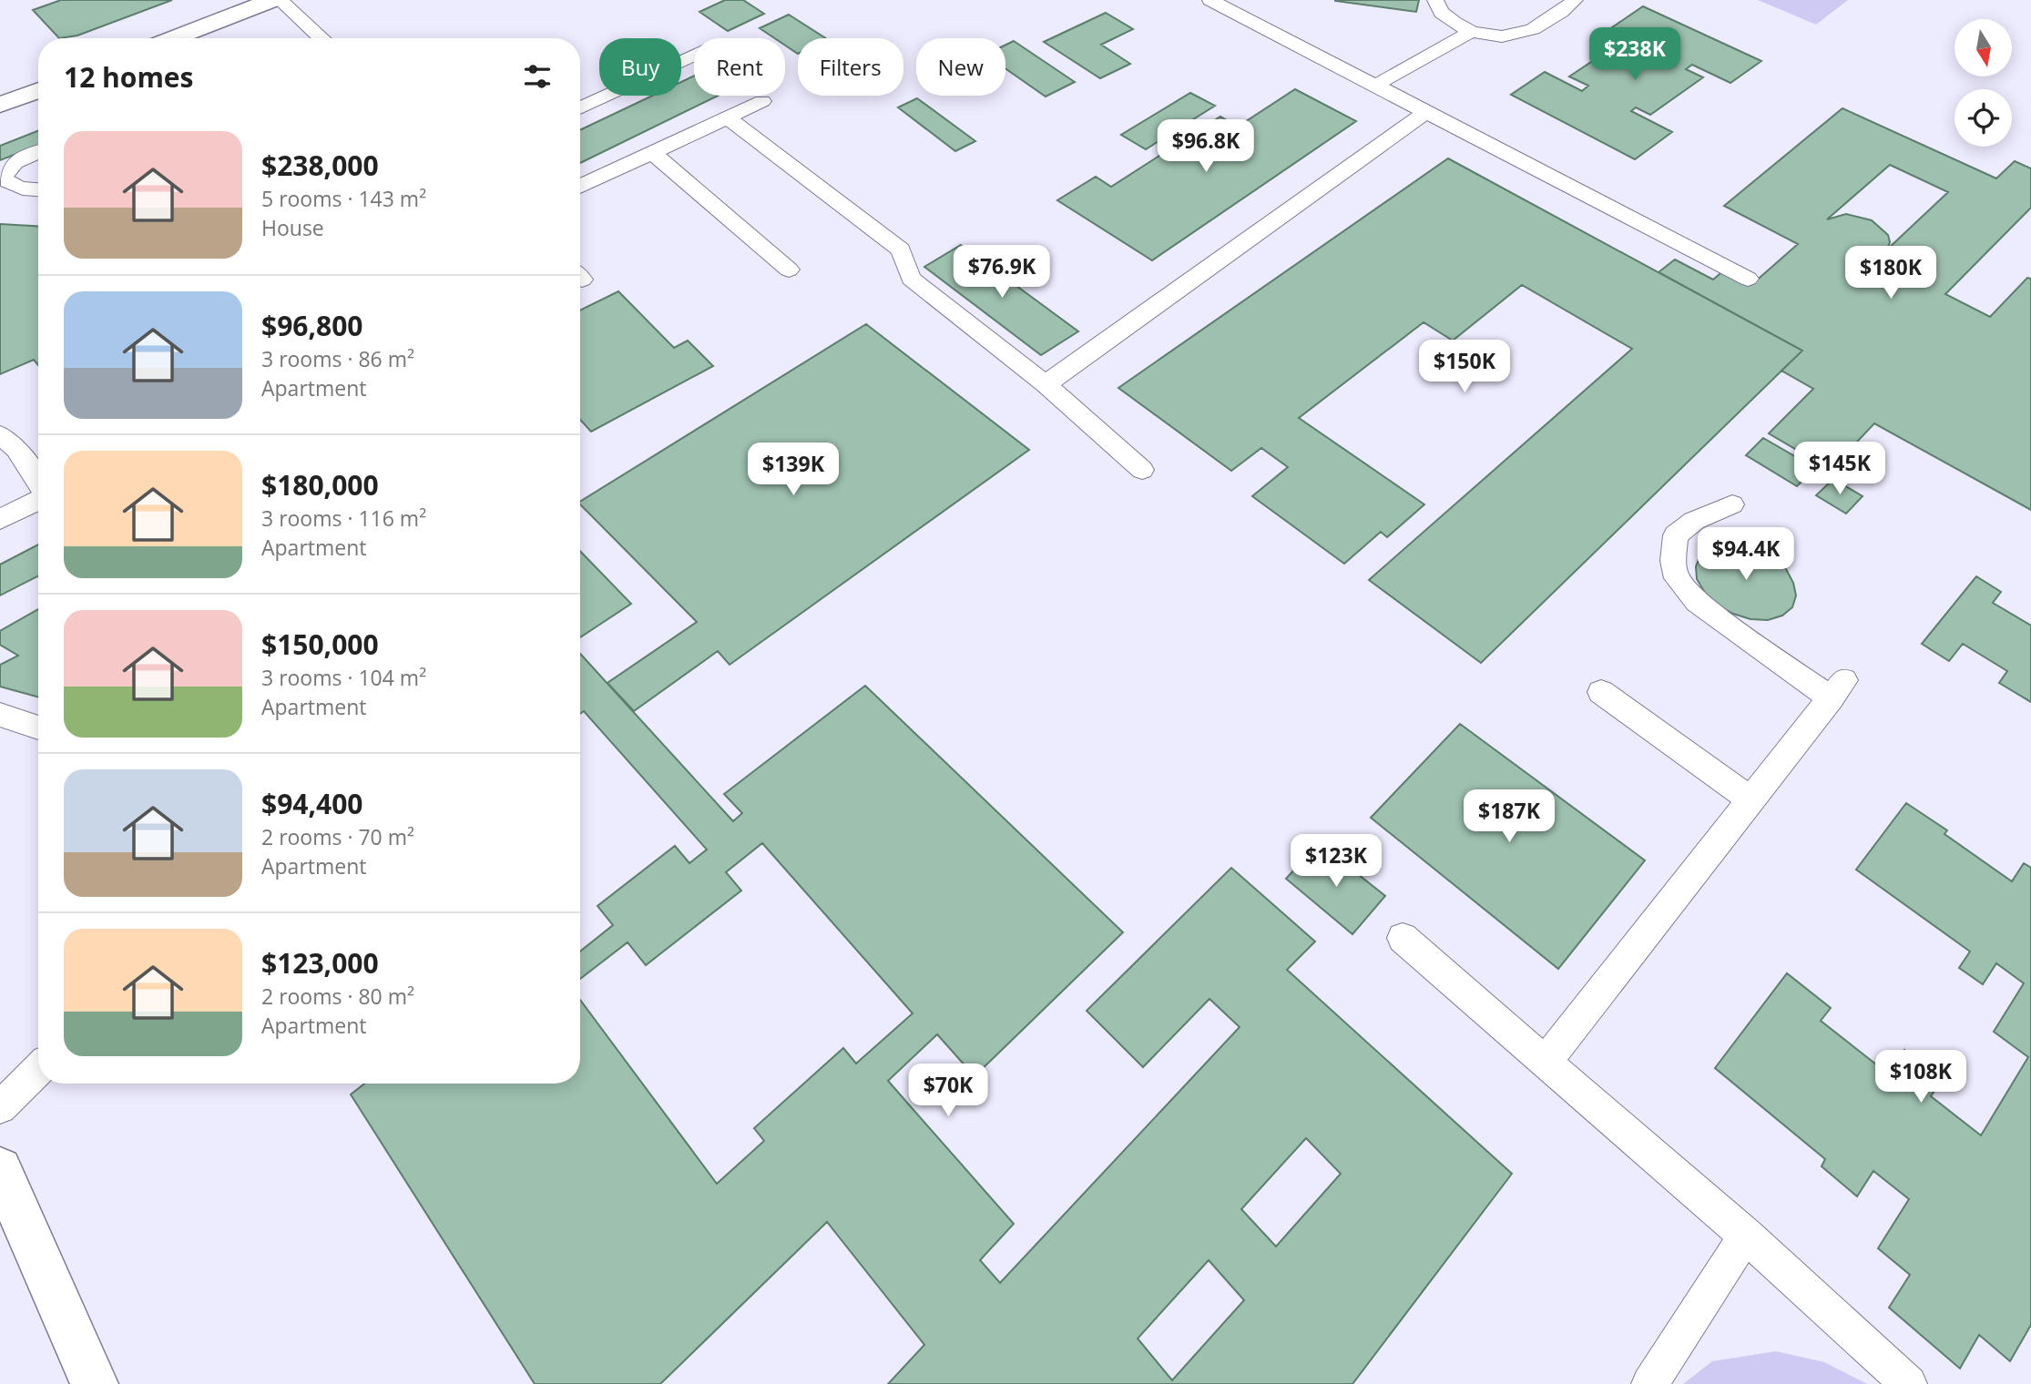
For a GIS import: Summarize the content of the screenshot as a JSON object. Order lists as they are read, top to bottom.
{
  "north": "bottom",
  "page": {
    "price": [
      "$238K",
      "$96.8K",
      "$76.9K",
      "$180K",
      "$150K",
      "$145K",
      "$139K",
      "$94.4K",
      "$187K",
      "$123K",
      "$108K",
      "$70K"
    ],
    "chip": [
      "Buy",
      "Rent",
      "Filters",
      "New"
    ],
    "heading": "12 homes",
    "list": [
      {
        "name": "$238,000",
        "note": "5 rooms · 143 m² · House"
      },
      {
        "name": "$96,800",
        "note": "3 rooms · 86 m² · Apartment"
      },
      {
        "name": "$180,000",
        "note": "3 rooms · 116 m² · Apartment"
      },
      {
        "name": "$150,000",
        "note": "3 rooms · 104 m² · Apartment"
      },
      {
        "name": "$94,400",
        "note": "2 rooms · 70 m² · Apartment"
      },
      {
        "name": "$123,000",
        "note": "2 rooms · 80 m² · Apartment"
      }
    ]
  }
}
